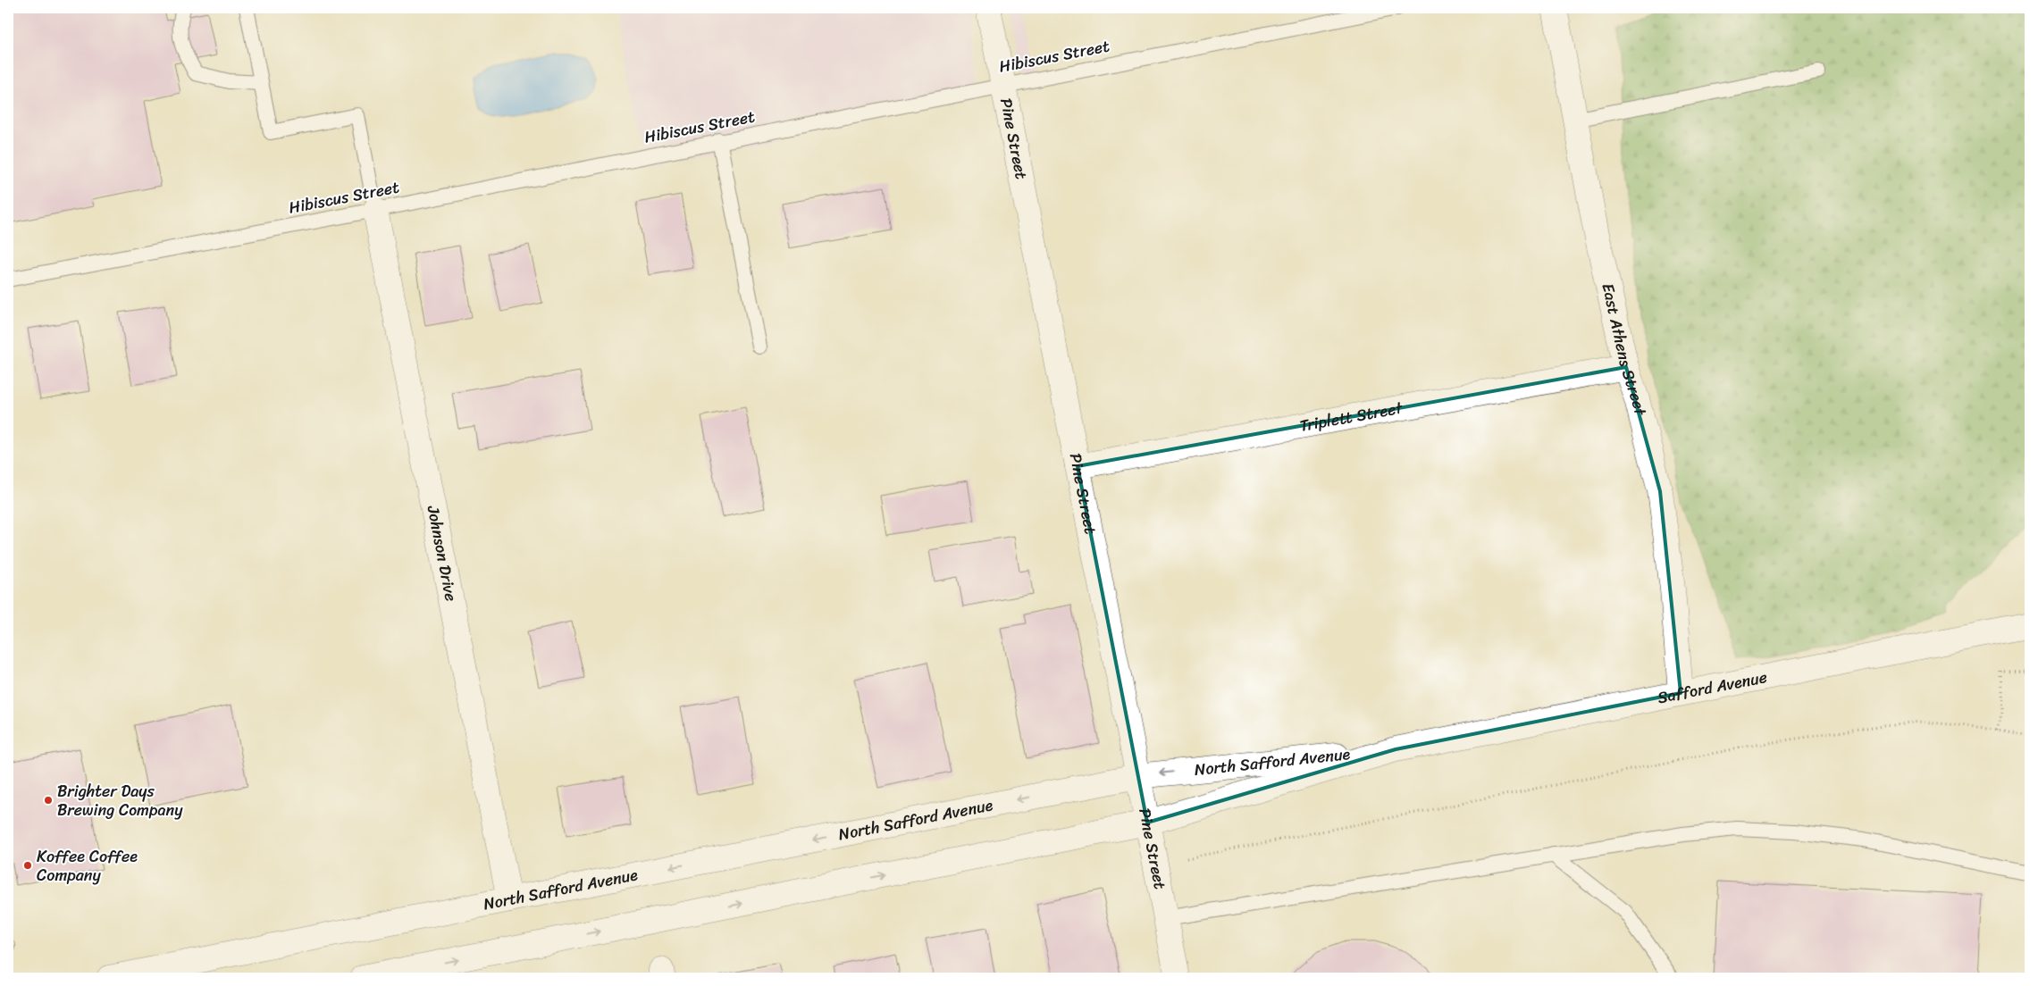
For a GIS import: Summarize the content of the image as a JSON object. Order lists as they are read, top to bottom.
{
  "streets": {
    "street": [
      "Pine Street",
      "East Athens Street",
      "Triplett Street",
      "Johnson Drive",
      "Safford Avenue",
      "North Safford Avenue"
    ],
    "lane": ["Hibiscus Street"]
  },
  "crossings": [
    ["Hibiscus Street", "Pine Street"],
    ["Hibiscus Street", "Johnson Drive"],
    ["Pine Street", "Triplett Street"],
    ["Pine Street", "North Safford Avenue"],
    ["East Athens Street", "Triplett Street"],
    ["East Athens Street", "Safford Avenue"],
    ["Johnson Drive", "North Safford Avenue"],
    ["Safford Avenue", "North Safford Avenue"]
  ],
  "places": ["Brighter Days Brewing Company", "Koffee Coffee Company"]
}
